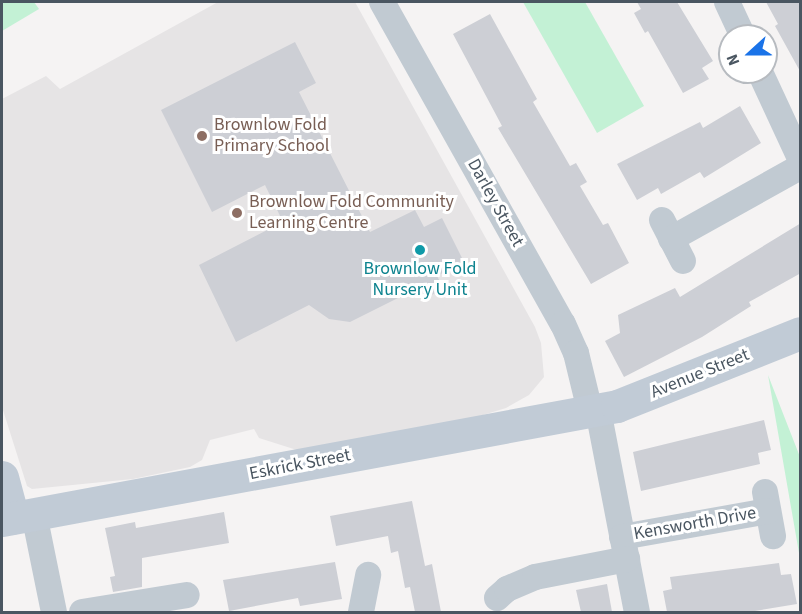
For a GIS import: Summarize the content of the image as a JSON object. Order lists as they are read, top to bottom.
{
  "streets": {
    "street": [
      "Darley Street",
      "Avenue Street",
      "Eskrick Street",
      "Kensworth Drive"
    ]
  },
  "crossings": [
    ["Darley Street", "Avenue Street"],
    ["Darley Street", "Eskrick Street"],
    ["Darley Street", "Kensworth Drive"],
    ["Avenue Street", "Eskrick Street"]
  ],
  "places": ["Brownlow Fold Primary School", "Brownlow Fold Community Learning Centre", "Brownlow Fold Nursery Unit"],
  "north": "left"
}
